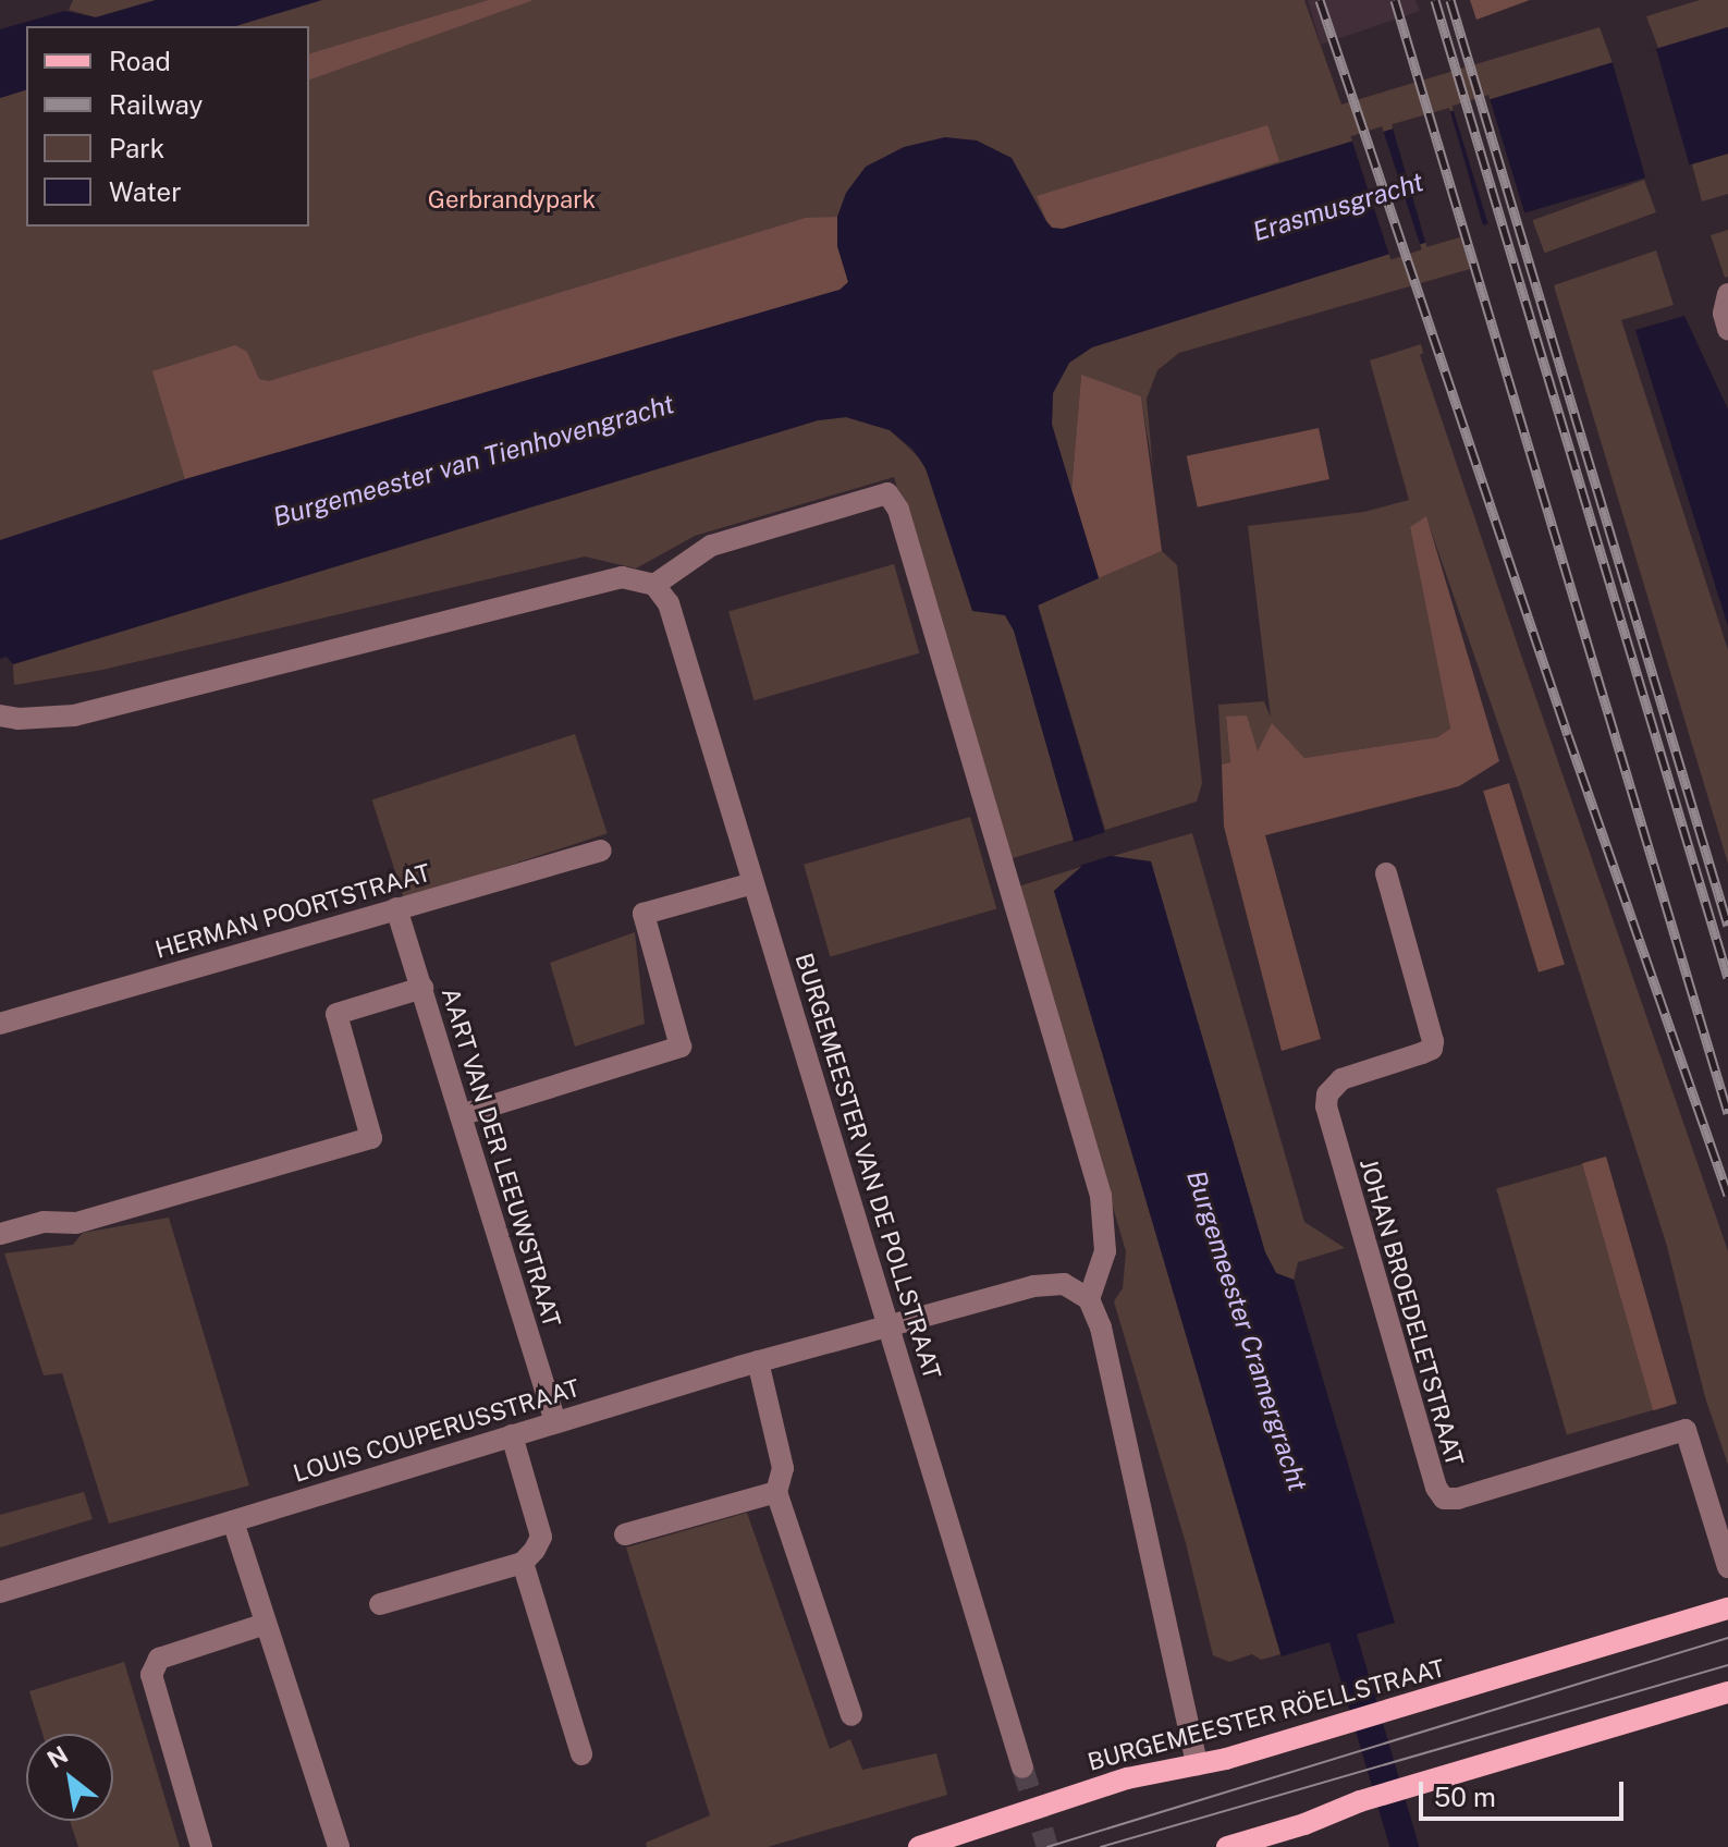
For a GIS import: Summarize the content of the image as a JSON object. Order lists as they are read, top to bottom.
{
  "streets": {
    "main road": ["BURGEMEESTER RÖELLSTRAAT"],
    "street": [
      "HERMAN POORTSTRAAT",
      "AART VAN DER LEEUWSTRAAT",
      "BURGEMEESTER VAN DE POLLSTRAAT",
      "JOHAN BROEDELETSTRAAT",
      "LOUIS COUPERUSSTRAAT"
    ]
  },
  "crossings": [
    ["HERMAN POORTSTRAAT", "AART VAN DER LEEUWSTRAAT"],
    ["AART VAN DER LEEUWSTRAAT", "LOUIS COUPERUSSTRAAT"],
    ["BURGEMEESTER VAN DE POLLSTRAAT", "LOUIS COUPERUSSTRAAT"]
  ],
  "water": ["Erasmusgracht", "Burgemeester van Tienhovengracht", "Burgemeester Cramergracht"],
  "parks": ["Gerbrandypark"],
  "legend": [
    "Road",
    "Railway",
    "Park",
    "Water"
  ],
  "scale_bar": "50 m",
  "north": "top left"
}
